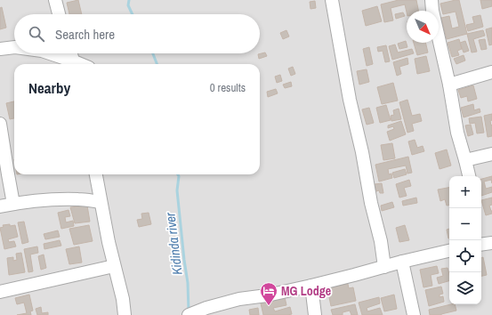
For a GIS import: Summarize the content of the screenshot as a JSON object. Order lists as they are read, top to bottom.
{
  "water": ["Kidinda river"],
  "places": {
    "hotel": ["MG Lodge"]
  },
  "north": "bottom right",
  "page": {
    "search": "Search here",
    "heading": ["Nearby", "0 results"],
    "map_buttons": ["+", "−"]
  }
}
